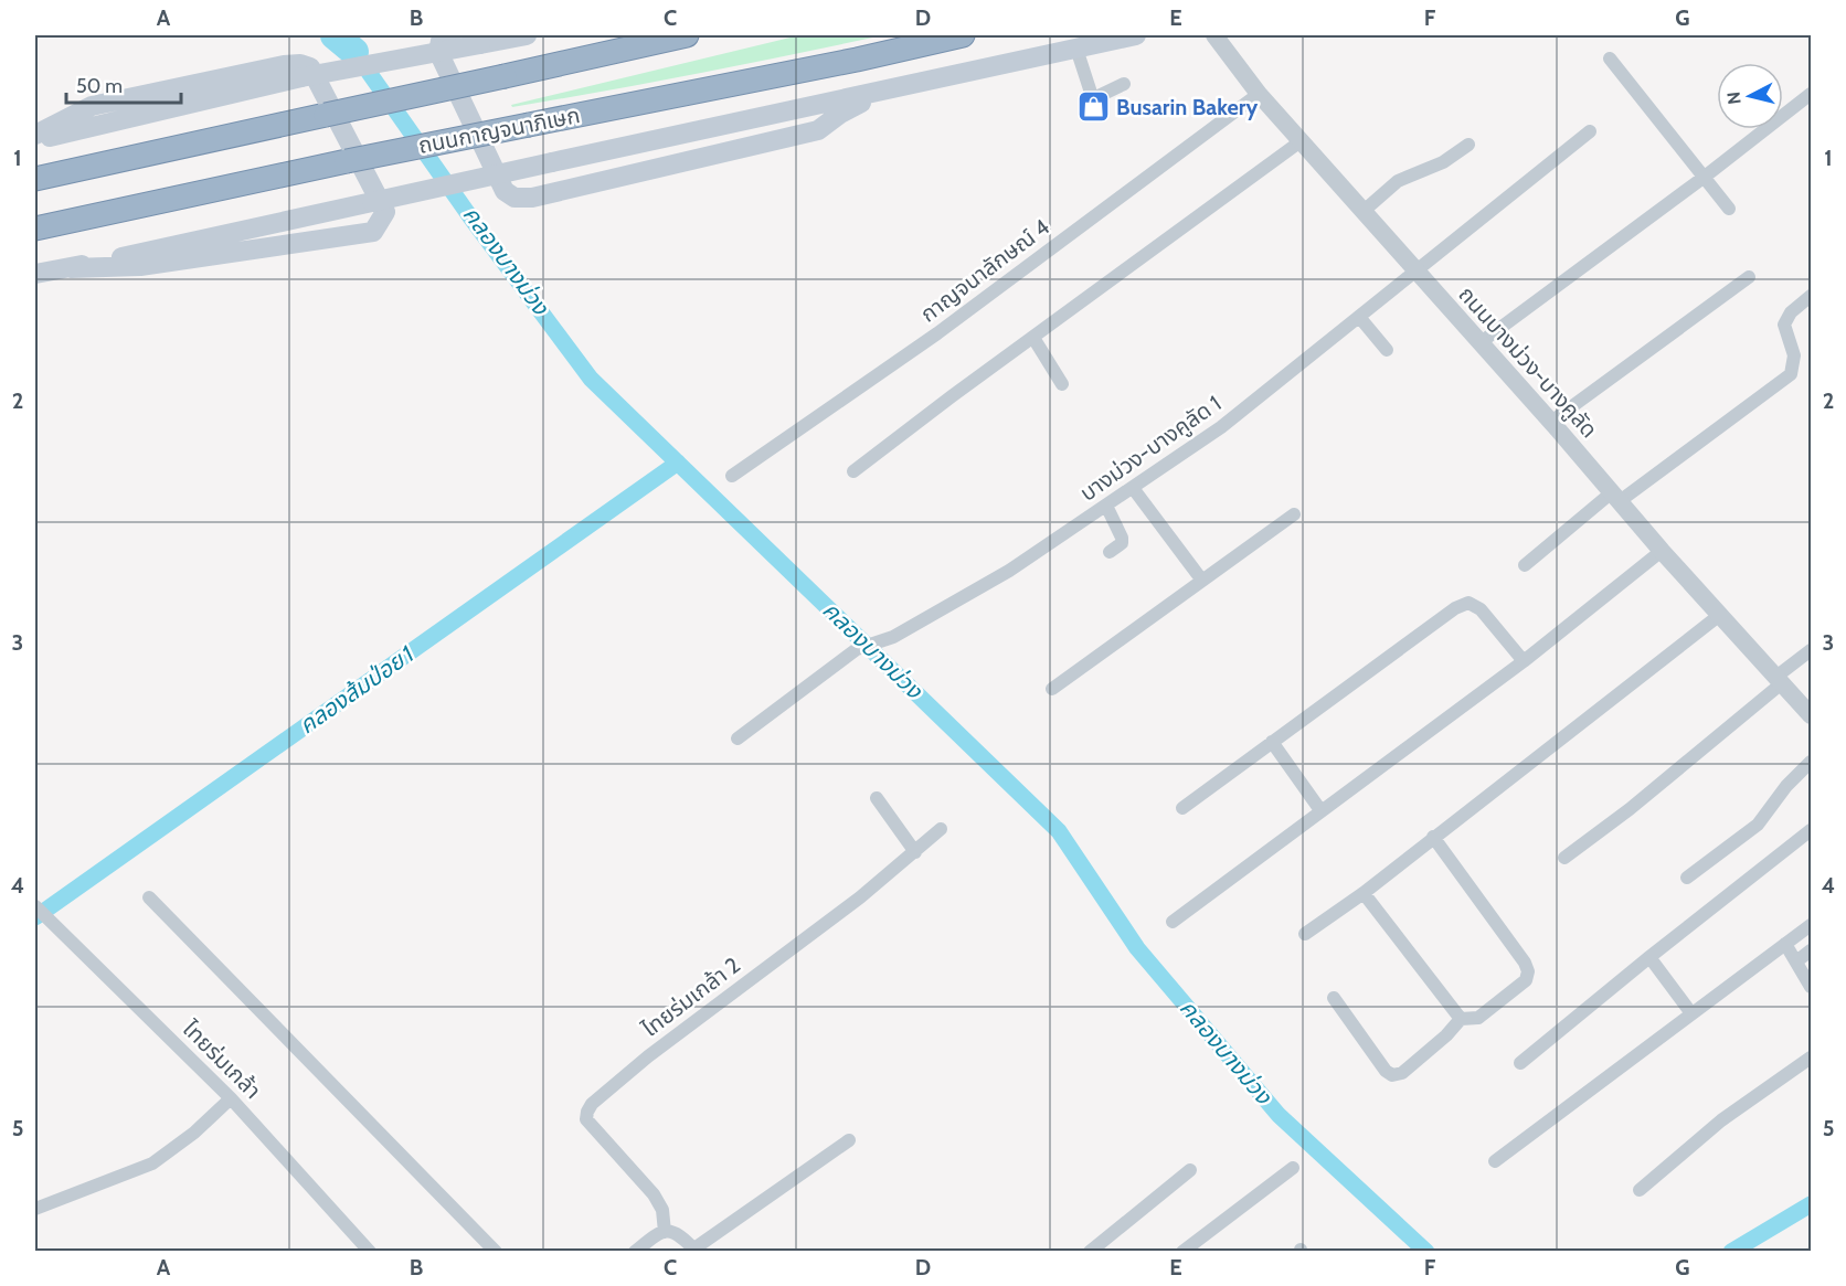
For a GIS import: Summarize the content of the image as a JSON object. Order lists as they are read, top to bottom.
{
  "streets": {
    "highway": ["ถนนกาญจนาภิเษก"],
    "street": [
      "กาญจนาลักษณ์ 4",
      "ถนนบางม่วง-บางคูลัด",
      "บางม่วง-บางคูลัด 1",
      "ไทยร่มเกล้า 2",
      "ไทยร่มเกล้า"
    ]
  },
  "crossings": [
    ["กาญจนาลักษณ์ 4", "ถนนบางม่วง-บางคูลัด"],
    ["ถนนบางม่วง-บางคูลัด", "บางม่วง-บางคูลัด 1"]
  ],
  "water": ["คลองบางม่วง", "คลองส้มป่อย 1"],
  "places": {
    "shop": ["Busarin Bakery"]
  },
  "scale_bar": "50 m",
  "north": "left",
  "grid": {
    "columns": [
      "A",
      "B",
      "C",
      "D",
      "E",
      "F",
      "G"
    ],
    "rows": [
      "1",
      "2",
      "3",
      "4",
      "5"
    ]
  }
}
